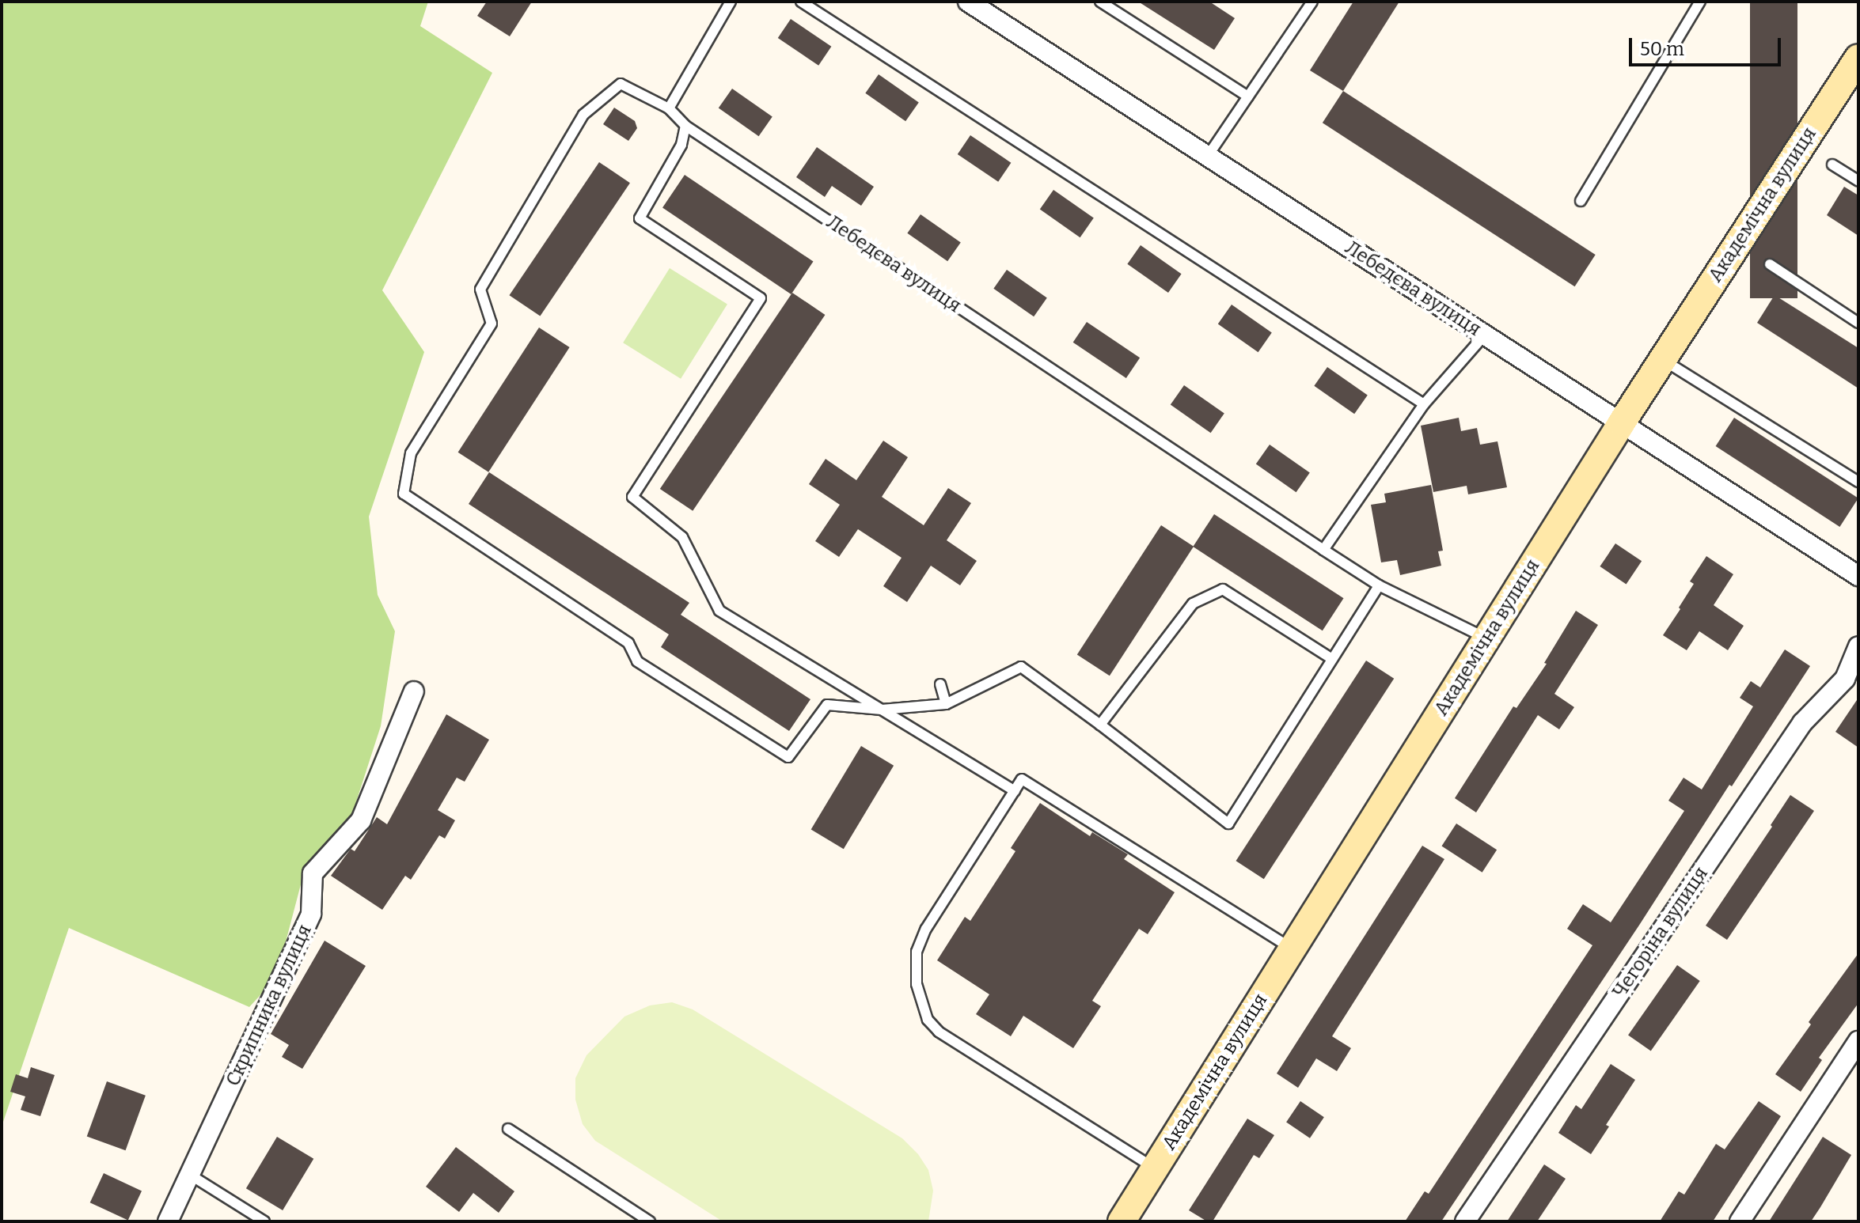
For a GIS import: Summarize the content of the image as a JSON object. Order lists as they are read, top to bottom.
{
  "streets": {
    "main road": ["Академічна вулиця"],
    "street": ["Лебедєва вулиця", "Чегоріна вулиця", "Скрипника вулиця"]
  },
  "crossings": [
    ["Академічна вулиця", "Лебедєва вулиця"]
  ],
  "scale_bar": "50 m"
}
